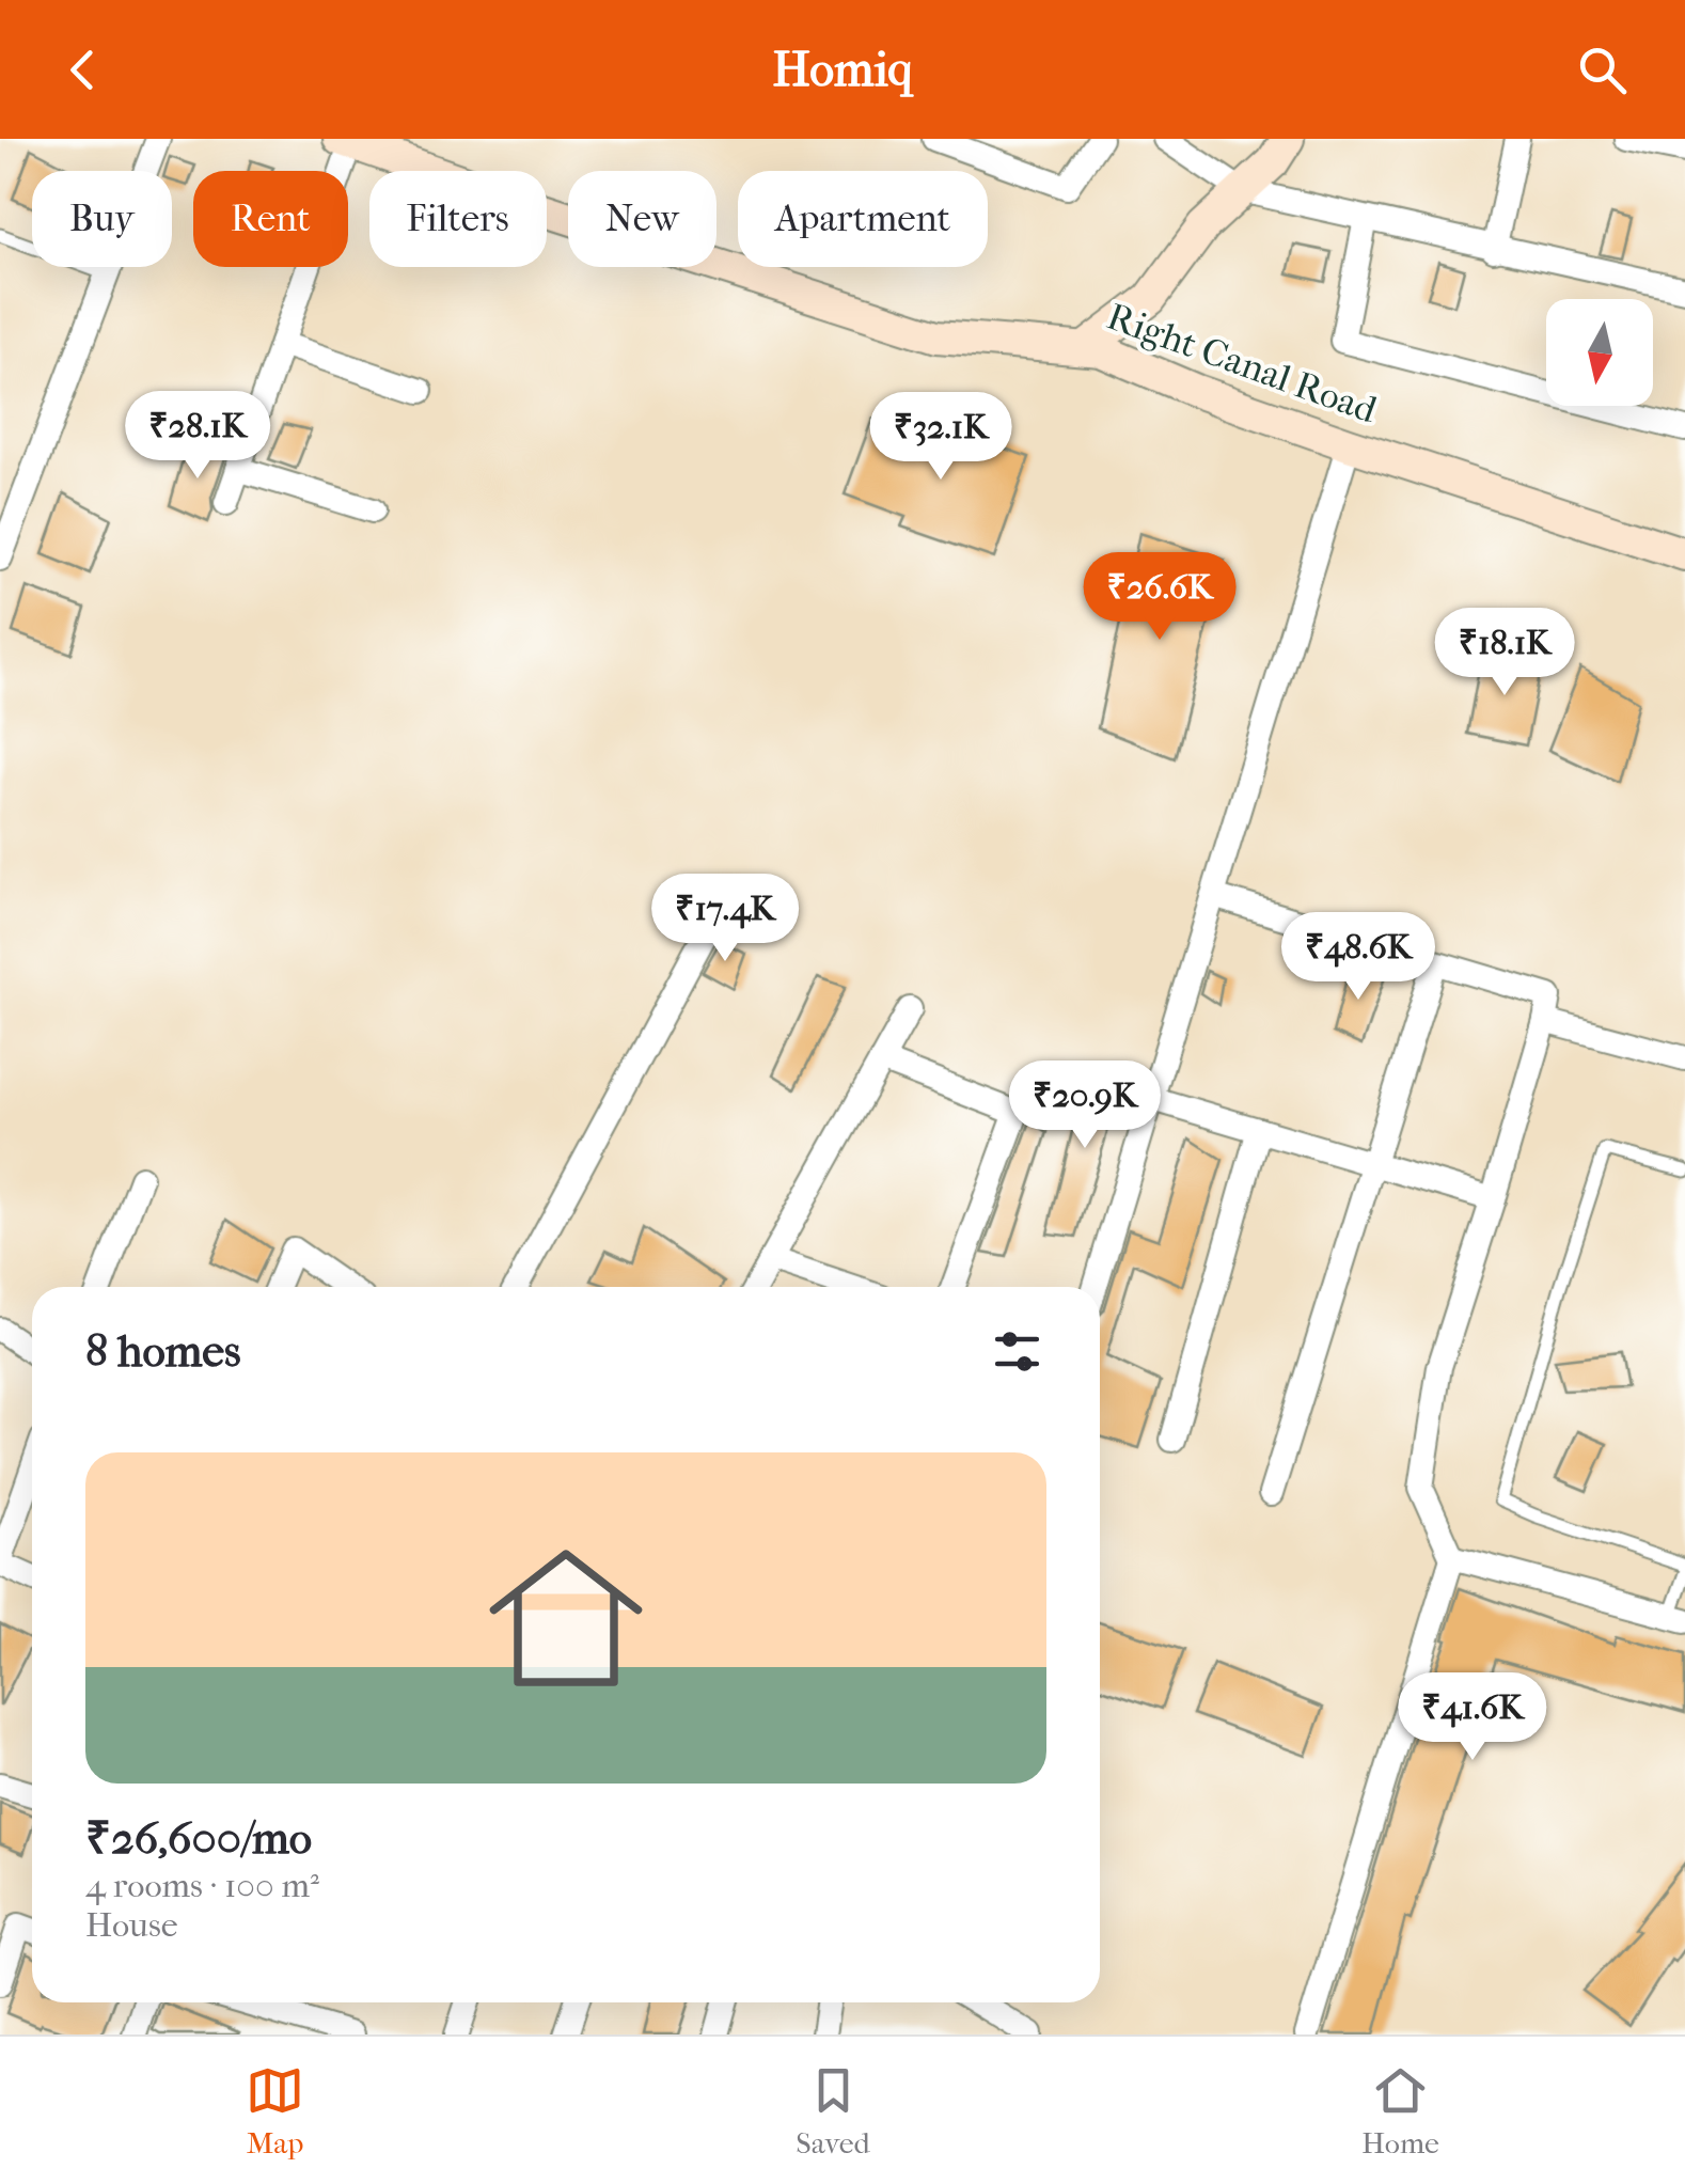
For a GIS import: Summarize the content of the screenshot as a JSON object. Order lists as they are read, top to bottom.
{
  "streets": {
    "street": ["Right Canal Road"]
  },
  "north": "bottom",
  "page": {
    "header": "Homiq",
    "chip": [
      "Buy",
      "Rent",
      "Filters",
      "New",
      "Apartment"
    ],
    "price": [
      "₹28.1K",
      "₹32.1K",
      "₹26.6K",
      "₹18.1K",
      "₹17.4K",
      "₹48.6K",
      "₹20.9K",
      "₹41.6K"
    ],
    "heading": "8 homes",
    "list": [
      {
        "name": "₹26,600/mo",
        "note": "4 rooms · 100 m² · House"
      }
    ],
    "tabs": ["Map", "Saved", "Home"]
  }
}
